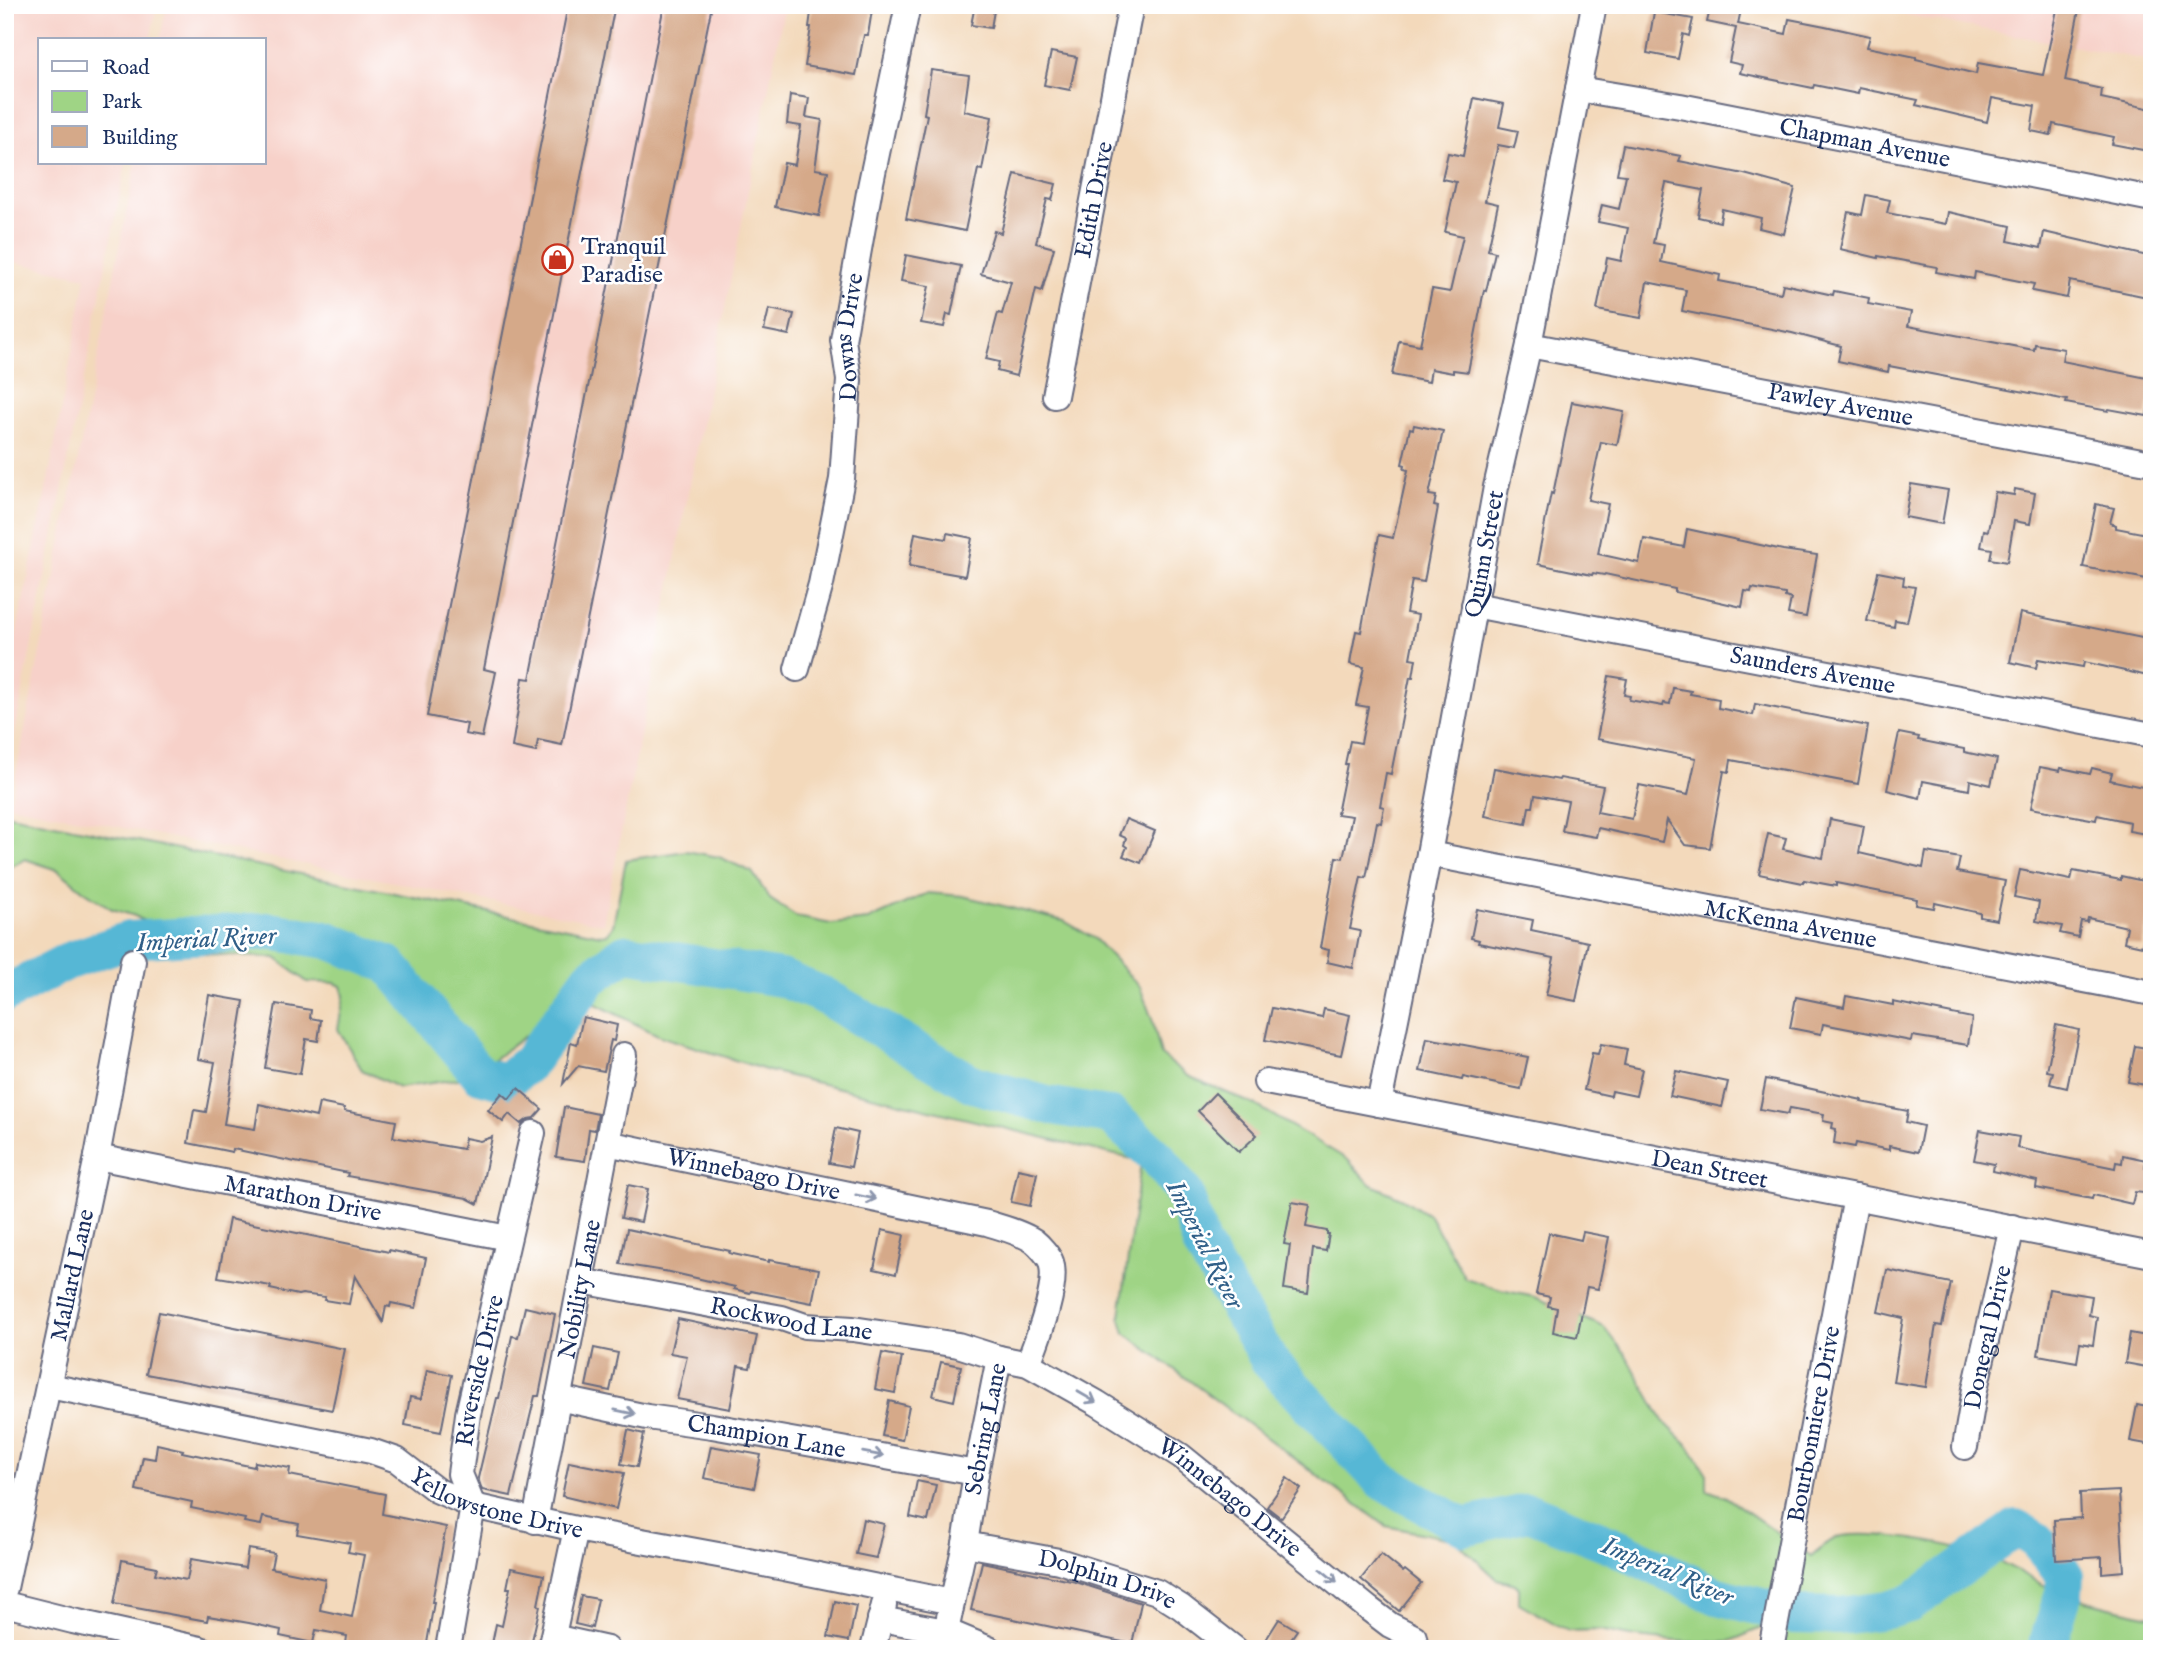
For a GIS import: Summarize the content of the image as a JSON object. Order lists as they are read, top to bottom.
{
  "streets": {
    "street": [
      "Chapman Avenue",
      "Edith Drive",
      "Downs Drive",
      "Pawley Avenue",
      "Quinn Street",
      "Saunders Avenue",
      "McKenna Avenue",
      "Dean Street",
      "Winnebago Drive",
      "Marathon Drive",
      "Mallard Lane",
      "Nobility Lane",
      "Rockwood Lane",
      "Donegal Drive",
      "Riverside Drive",
      "Bourbonniere Drive",
      "Sebring Lane",
      "Champion Lane",
      "Yellowstone Drive",
      "Dolphin Drive"
    ]
  },
  "crossings": [
    ["Chapman Avenue", "Quinn Street"],
    ["Pawley Avenue", "Quinn Street"],
    ["Quinn Street", "Saunders Avenue"],
    ["Quinn Street", "McKenna Avenue"],
    ["Quinn Street", "Dean Street"],
    ["Dean Street", "Donegal Drive"],
    ["Dean Street", "Bourbonniere Drive"],
    ["Winnebago Drive", "Nobility Lane"],
    ["Winnebago Drive", "Sebring Lane"],
    ["Marathon Drive", "Mallard Lane"],
    ["Marathon Drive", "Riverside Drive"],
    ["Mallard Lane", "Yellowstone Drive"],
    ["Nobility Lane", "Rockwood Lane"],
    ["Nobility Lane", "Champion Lane"],
    ["Nobility Lane", "Yellowstone Drive"],
    ["Rockwood Lane", "Sebring Lane"],
    ["Riverside Drive", "Yellowstone Drive"],
    ["Sebring Lane", "Champion Lane"],
    ["Sebring Lane", "Yellowstone Drive"],
    ["Sebring Lane", "Dolphin Drive"]
  ],
  "one_way": ["Winnebago Drive", "Champion Lane"],
  "water": ["Imperial River"],
  "places": {
    "shop": ["Tranquil Paradise"]
  },
  "legend": ["Road", "Park", "Building"]
}
